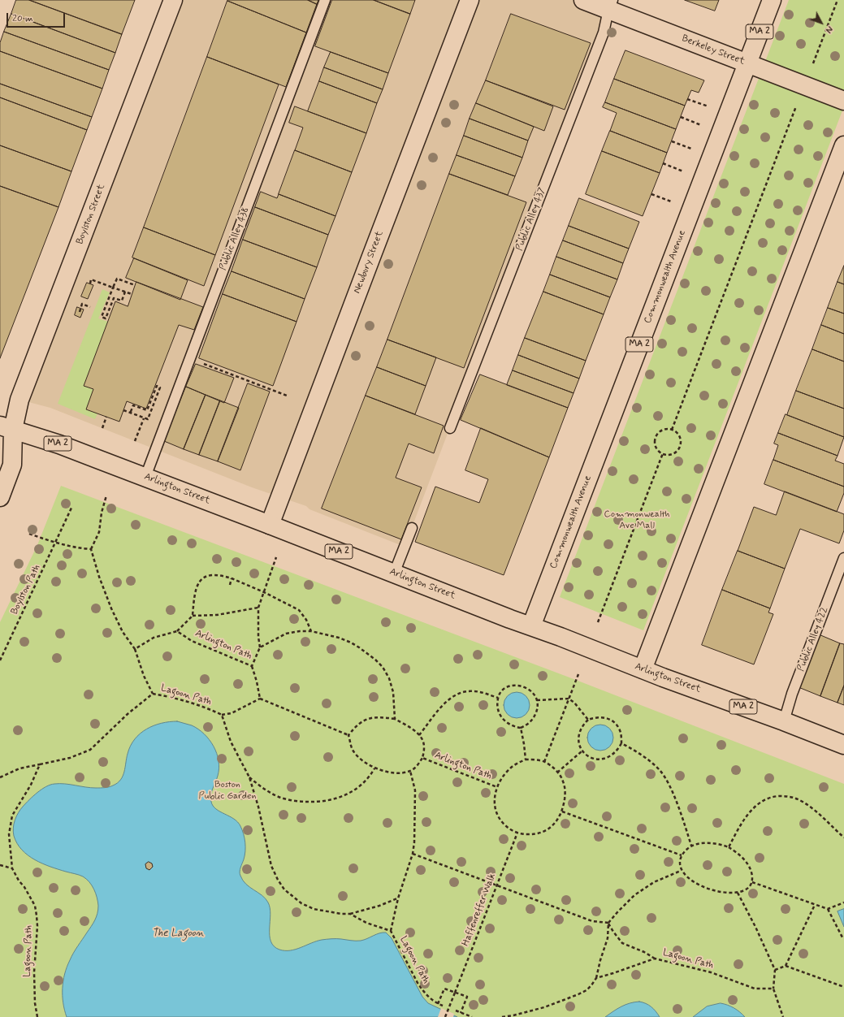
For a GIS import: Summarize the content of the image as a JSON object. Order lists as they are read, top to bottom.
{
  "streets": {
    "main road": [
      "MA 2",
      "Berkeley Street",
      "Boylston Street",
      "Newbury Street",
      "Commonwealth Avenue",
      "Arlington Street"
    ],
    "lane": ["Public Alley 437", "Public Alley 438", "Public Alley 422"],
    "path": [
      "Boylston Path",
      "Arlington Path",
      "Lagoon Path",
      "Haffenreffer Walk"
    ]
  },
  "crossings": [
    ["Berkeley Street", "Public Alley 437"],
    ["Berkeley Street", "Commonwealth Avenue"],
    ["Boylston Street", "Arlington Street"],
    ["Public Alley 438", "Arlington Street"],
    ["Newbury Street", "Arlington Street"],
    ["Commonwealth Avenue", "Arlington Street"],
    ["Arlington Street", "Public Alley 422"],
    ["Arlington Path", "Haffenreffer Walk"]
  ],
  "water": ["The Lagoon"],
  "parks": ["Commonwealth Ave Mall", "Boston Public Garden"],
  "scale_bar": "20 m",
  "north": "bottom right"
}
